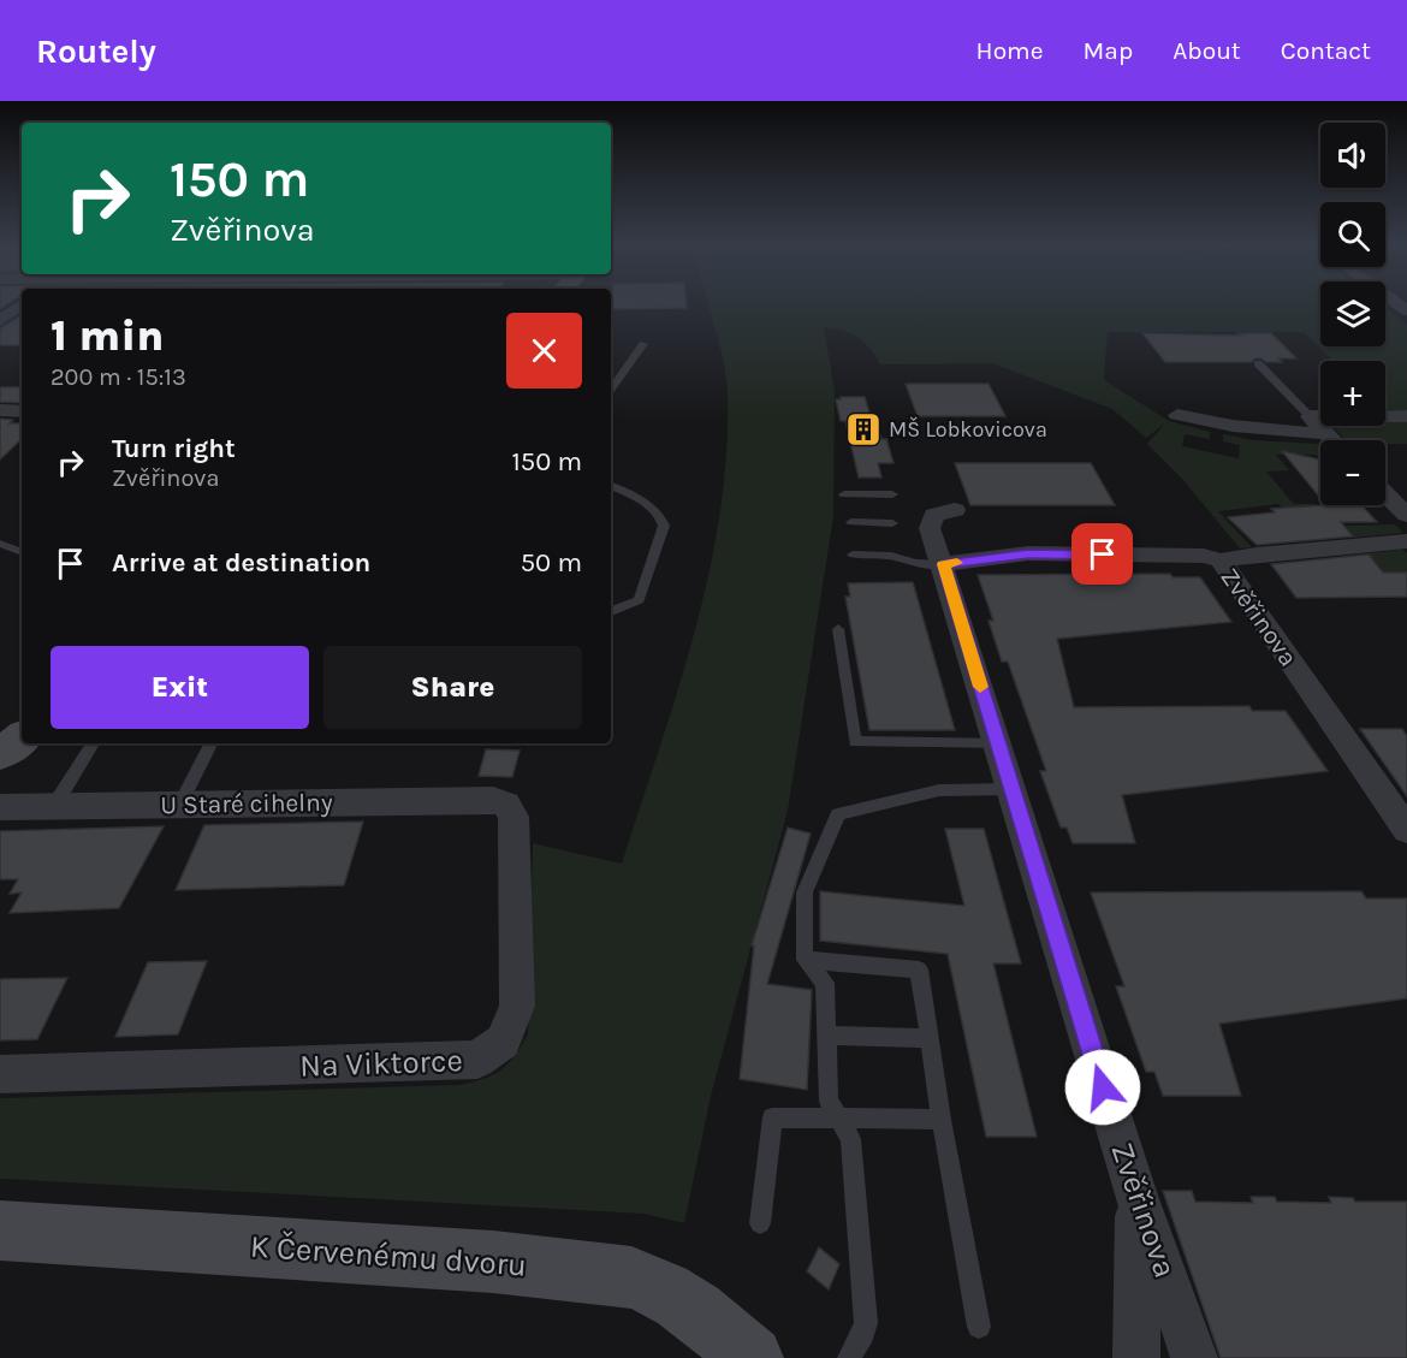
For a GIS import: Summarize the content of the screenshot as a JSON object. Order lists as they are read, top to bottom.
{
  "streets": {
    "street": [
      "Zvěřinova",
      "U Staré cihelny",
      "Na Viktorce",
      "K Červenému dvoru"
    ]
  },
  "crossings": [
    ["U Staré cihelny", "Na Viktorce"]
  ],
  "places": {
    "building": ["MŠ Lobkovicova"]
  },
  "page": {
    "header": "Routely",
    "nav": [
      "Home",
      "Map",
      "About",
      "Contact"
    ],
    "map_buttons": ["+", "−"],
    "turn": ["150 m", "Zvěřinova"],
    "heading": ["1 min", "200 m · 15:13"],
    "list": [
      {
        "name": "Turn right",
        "note": "Zvěřinova",
        "value": "150 m"
      },
      {
        "name": "Arrive at destination",
        "value": "50 m"
      }
    ],
    "buttons": ["Exit", "Share"]
  }
}
